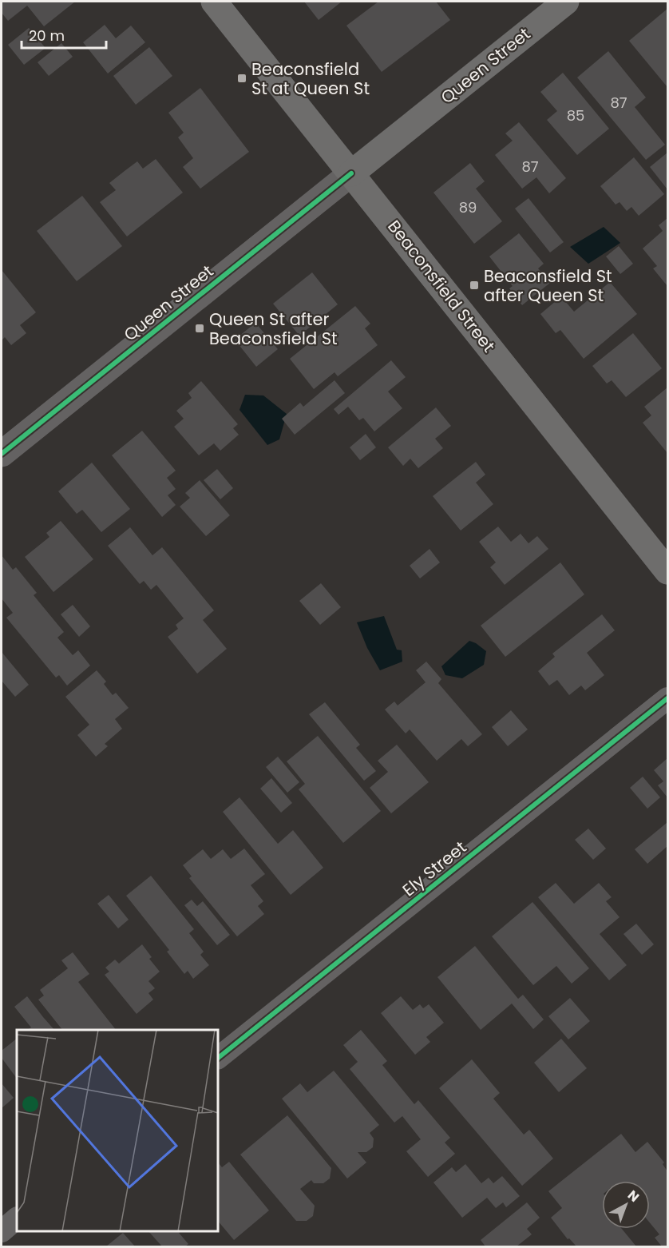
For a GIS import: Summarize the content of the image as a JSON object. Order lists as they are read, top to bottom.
{
  "streets": {
    "main road": ["Queen Street", "Beaconsfield Street"],
    "street": ["Ely Street"]
  },
  "crossings": [
    ["Queen Street", "Beaconsfield Street"]
  ],
  "places": {
    "transit": ["Beaconsfield St at Queen St", "Beaconsfield St after Queen St", "Queen St after Beaconsfield St"]
  },
  "house_numbers": [
    "87",
    "85",
    "87",
    "89"
  ],
  "scale_bar": "20 m",
  "north": "top right"
}
